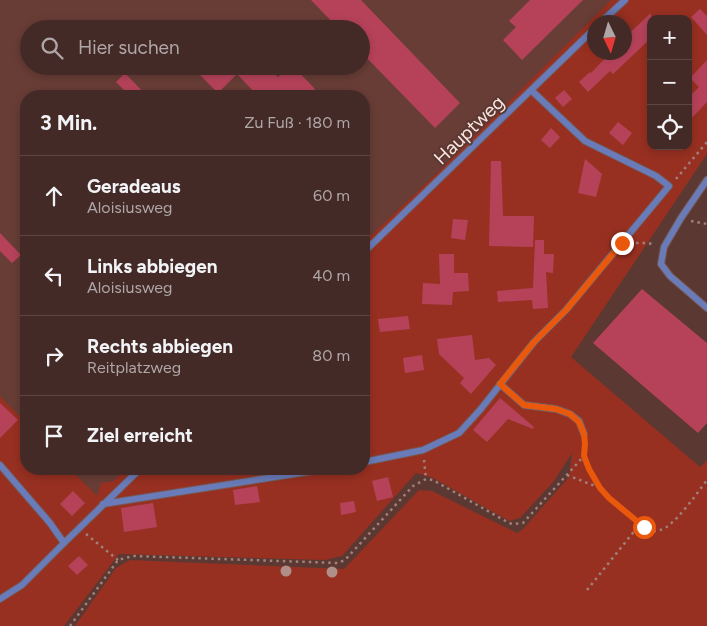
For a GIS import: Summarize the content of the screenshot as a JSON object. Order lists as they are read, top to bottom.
{
  "streets": {
    "lane": ["Hauptweg"]
  },
  "north": "bottom",
  "page": {
    "map_buttons": ["+", "−"],
    "search": "Hier suchen",
    "heading": ["3 Min.", "Zu Fuß · 180 m"],
    "list": [
      ["Geradeaus", "Aloisiusweg", "60 m"],
      ["Links abbiegen", "Aloisiusweg", "40 m"],
      ["Rechts abbiegen", "Reitplatzweg", "80 m"],
      "Ziel erreicht"
    ]
  }
}
